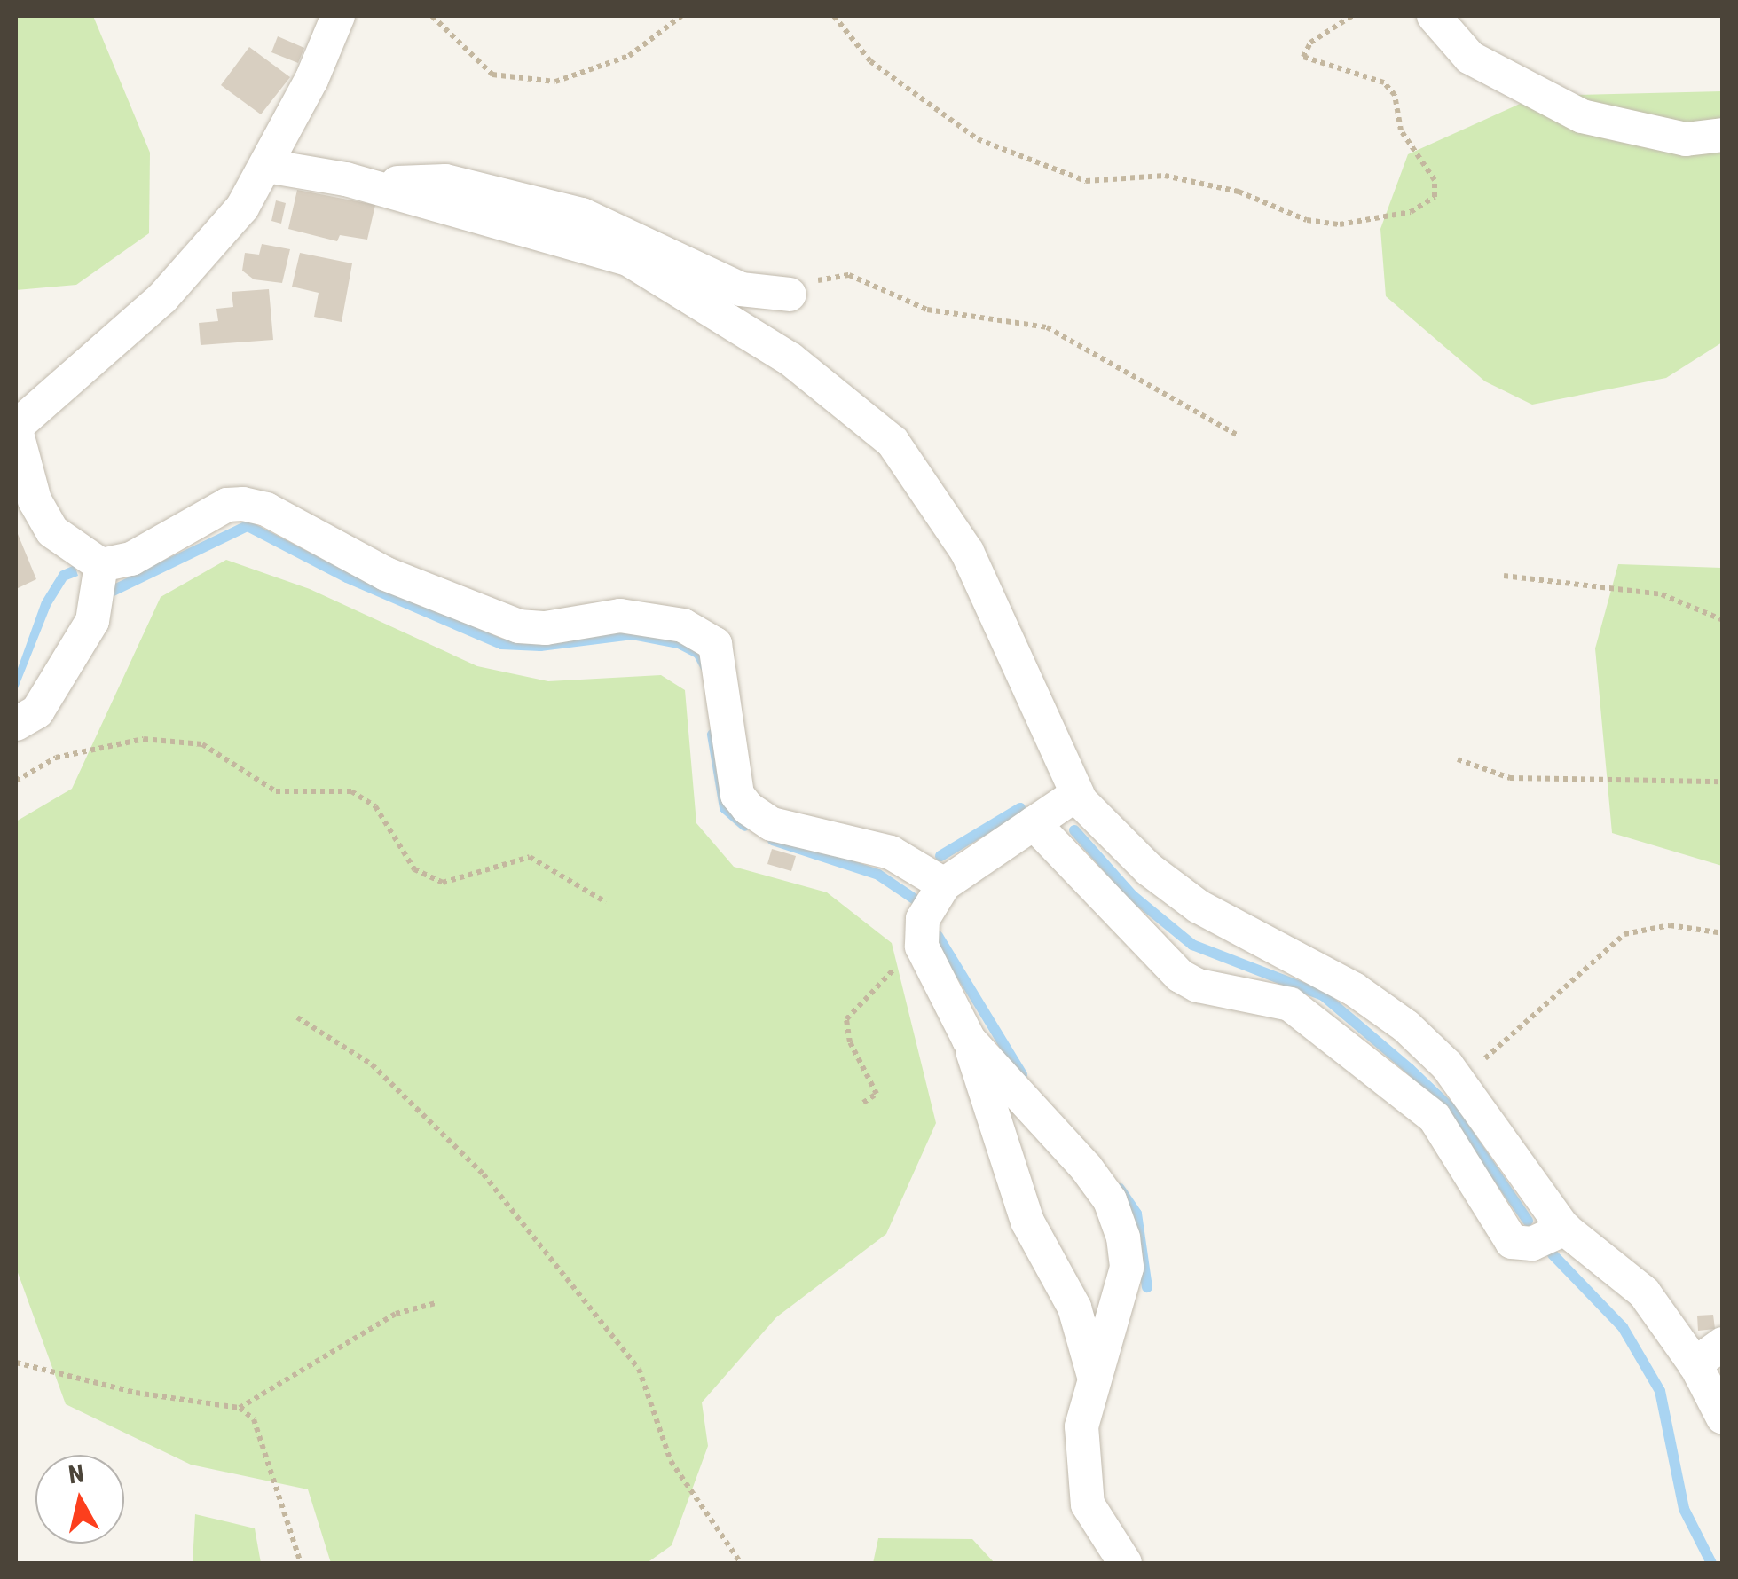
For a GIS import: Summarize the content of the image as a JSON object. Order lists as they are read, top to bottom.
{
  "north": "top"
}
